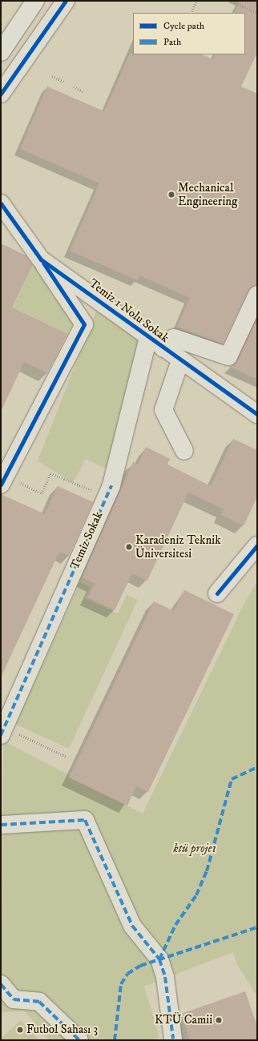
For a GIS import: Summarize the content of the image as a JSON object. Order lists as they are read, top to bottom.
{
  "streets": {
    "street": ["Temiz 1 Nolu Sokak", "Temiz Sokak"]
  },
  "crossings": [
    ["Temiz 1 Nolu Sokak", "Temiz Sokak"]
  ],
  "parks": ["ktü proje1"],
  "places": [
    "Mechanical Engineering",
    "Karadeniz Teknik Üniversitesi",
    "KTÜ Camii",
    "Futbol Sahası 3"
  ],
  "legend": ["Cycle path", "Path"]
}
